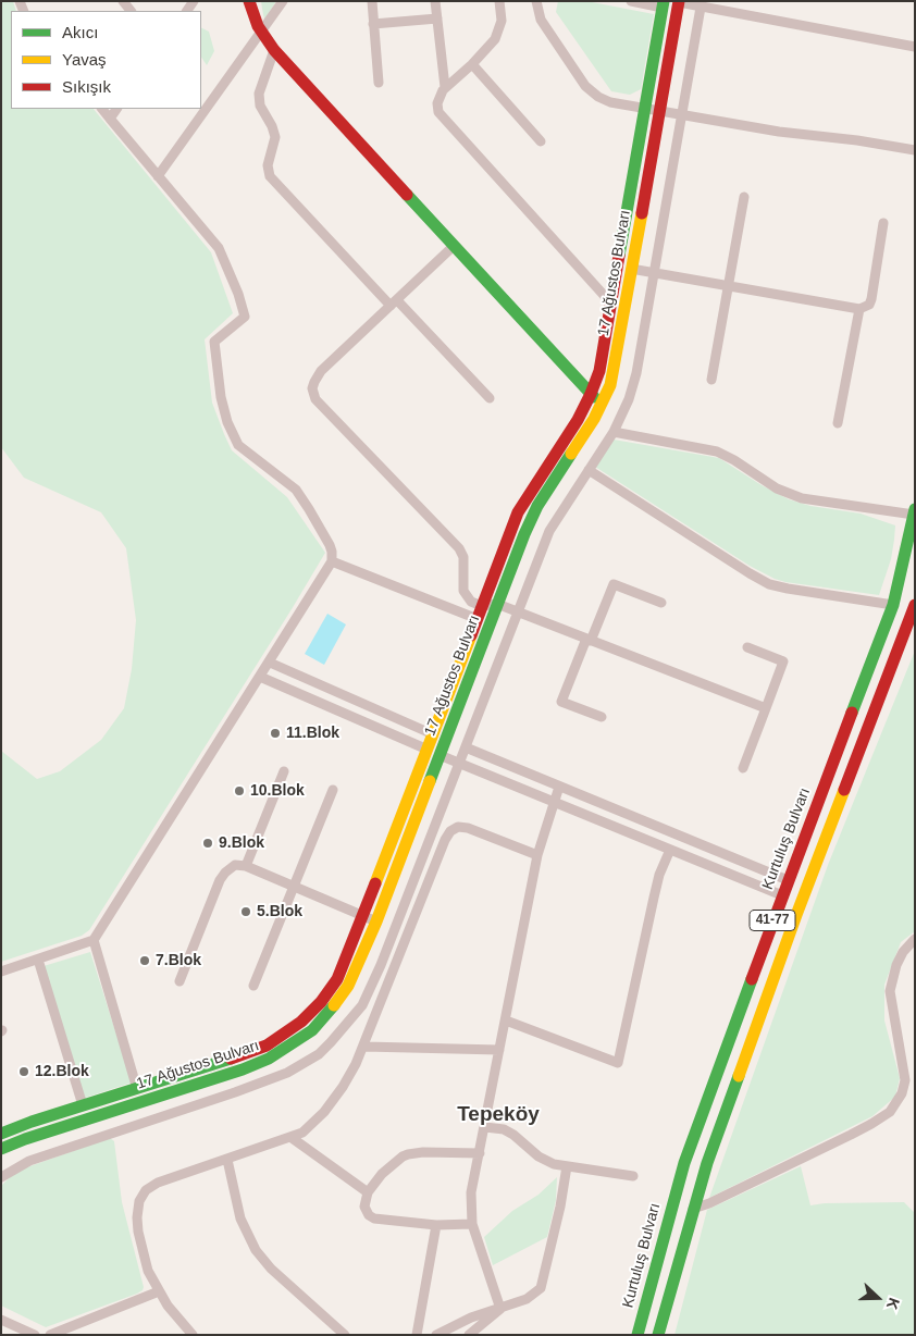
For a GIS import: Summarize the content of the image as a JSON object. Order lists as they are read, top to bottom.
{
  "streets": {
    "main road": ["17 Ağustos Bulvarı", "Kurtuluş Bulvarı", "41-77"]
  },
  "districts": ["Tepeköy"],
  "places": [
    "11.Blok",
    "10.Blok",
    "9.Blok",
    "5.Blok",
    "7.Blok",
    "12.Blok"
  ],
  "legend": ["Akıcı", "Yavaş", "Sıkışık"],
  "north": "right"
}
